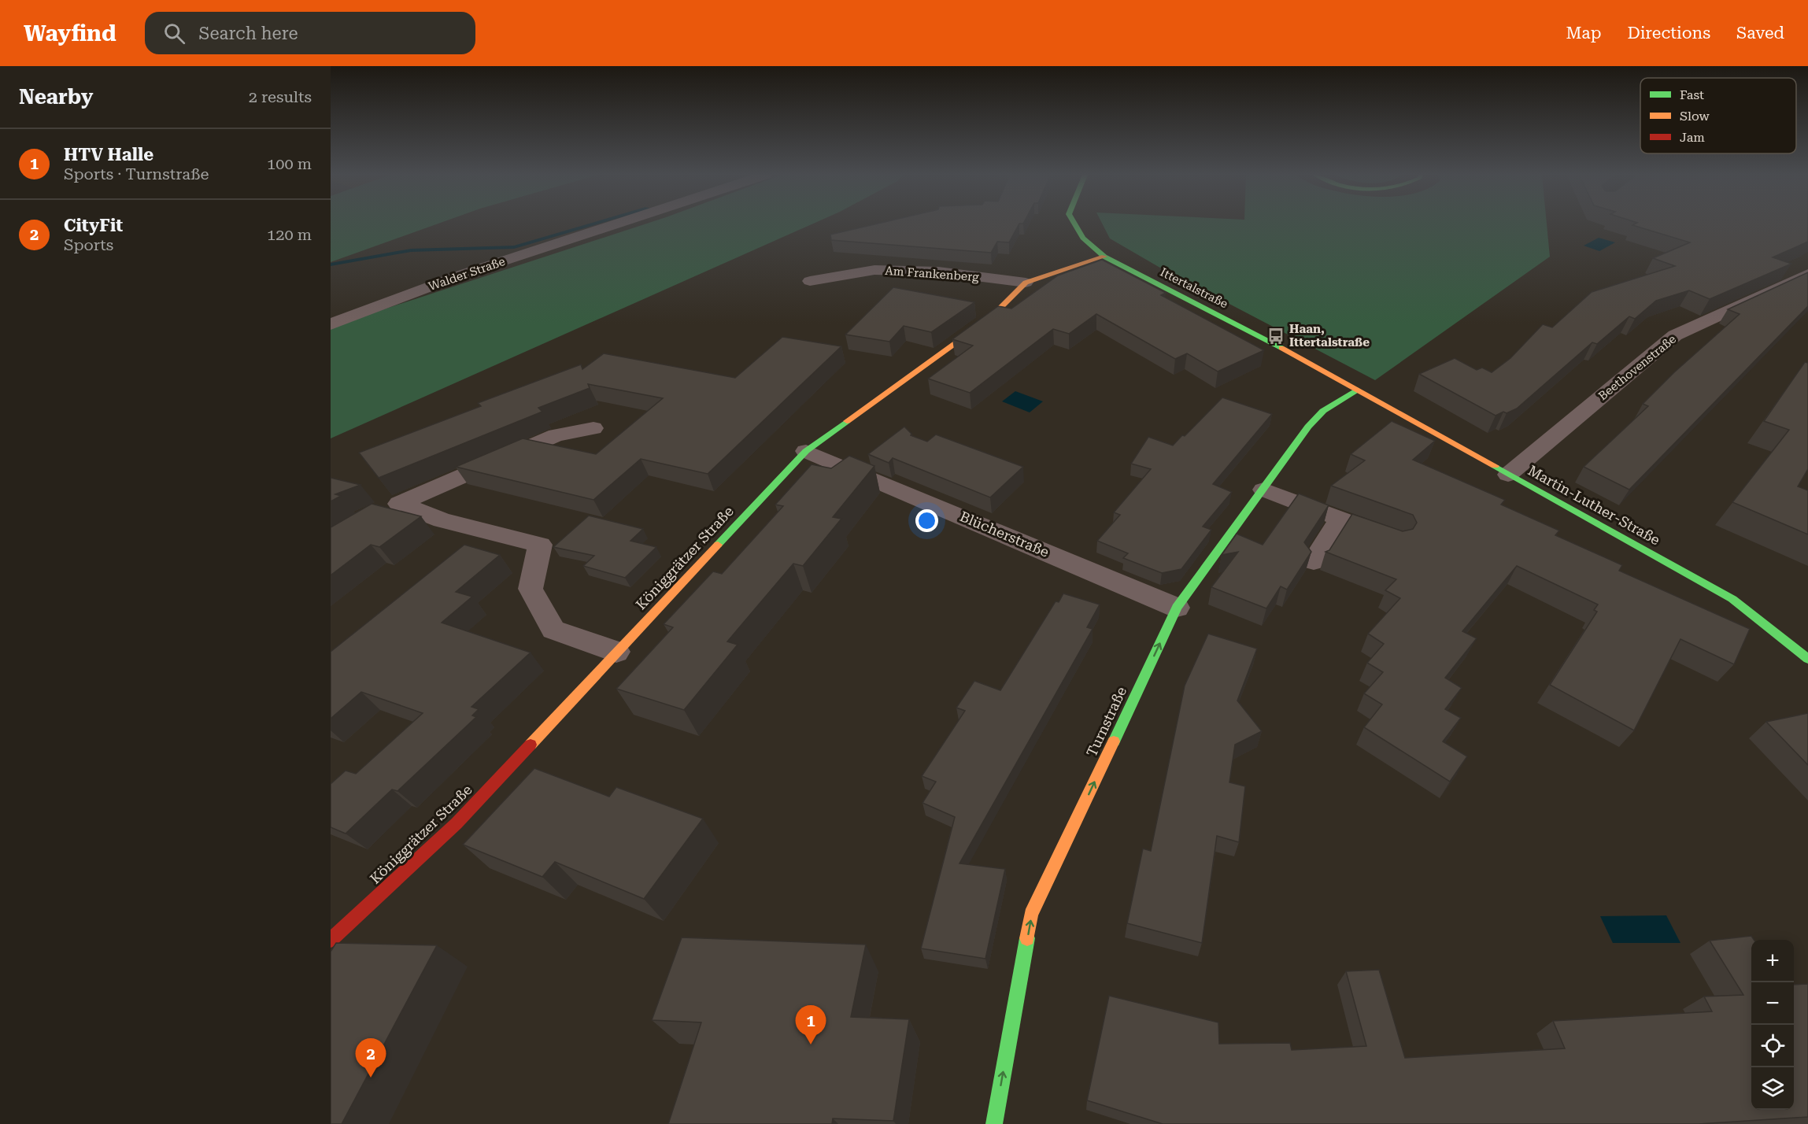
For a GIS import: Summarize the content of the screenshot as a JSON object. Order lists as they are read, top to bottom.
{
  "streets": {
    "main road": [
      "Ittertalstraße",
      "Martin-Luther-Straße",
      "Königgrätzer Straße",
      "Turnstraße"
    ],
    "street": [
      "Walder Straße",
      "Am Frankenberg",
      "Beethovenstraße",
      "Blücherstraße"
    ]
  },
  "crossings": [
    ["Am Frankenberg", "Königgrätzer Straße"],
    ["Ittertalstraße", "Martin-Luther-Straße"],
    ["Ittertalstraße", "Königgrätzer Straße"],
    ["Ittertalstraße", "Turnstraße"],
    ["Beethovenstraße", "Martin-Luther-Straße"],
    ["Martin-Luther-Straße", "Turnstraße"],
    ["Blücherstraße", "Königgrätzer Straße"],
    ["Blücherstraße", "Turnstraße"]
  ],
  "one_way": ["Turnstraße"],
  "places": {
    "bus stop": ["Haan, Ittertalstraße"]
  },
  "legend": ["Fast", "Slow", "Jam"],
  "page": {
    "header": "Wayfind",
    "search": "Search here",
    "nav": ["Map", "Directions", "Saved"],
    "heading": ["Nearby", "2 results"],
    "list": [
      {
        "mark": "1",
        "name": "HTV Halle",
        "note": "Sports · Turnstraße",
        "value": "100 m"
      },
      {
        "mark": "2",
        "name": "CityFit",
        "note": "Sports",
        "value": "120 m"
      }
    ],
    "map_buttons": ["+", "−"],
    "pins": ["1", "2"]
  }
}
